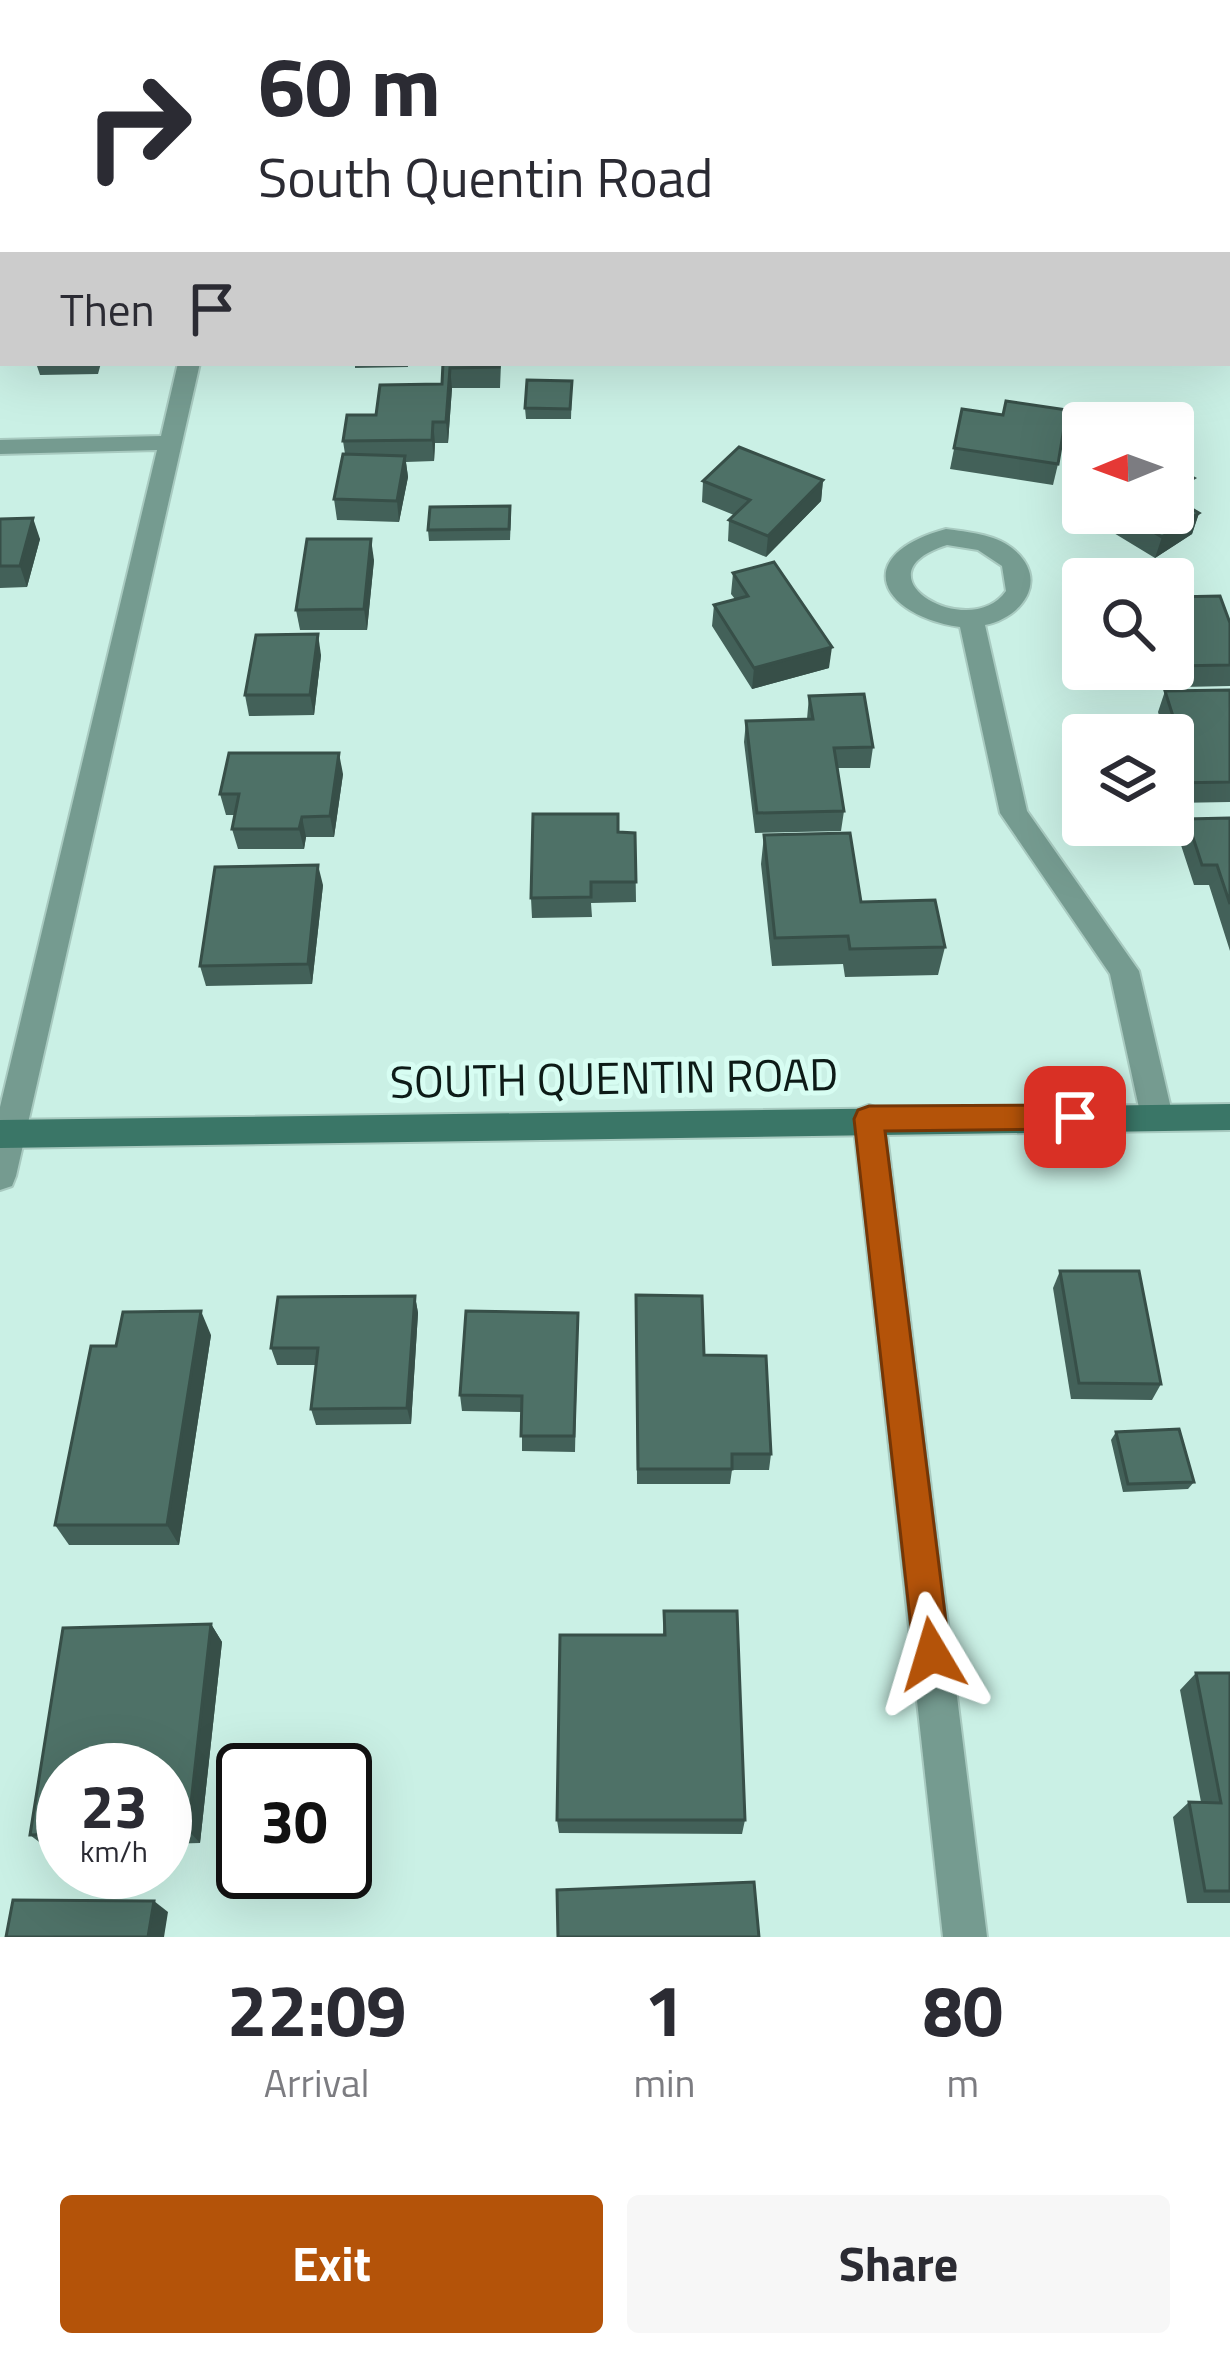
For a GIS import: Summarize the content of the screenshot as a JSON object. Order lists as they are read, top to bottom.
{
  "streets": {
    "main road": ["SOUTH QUENTIN ROAD"]
  },
  "north": "left",
  "page": {
    "turn": ["60 m", "South Quentin Road"],
    "then": "Then",
    "speed": "23 km/h",
    "limit": "30",
    "eta": [
      "22:09",
      "Arrival",
      "1",
      "min",
      "80",
      "m"
    ],
    "buttons": ["Exit", "Share"]
  }
}
